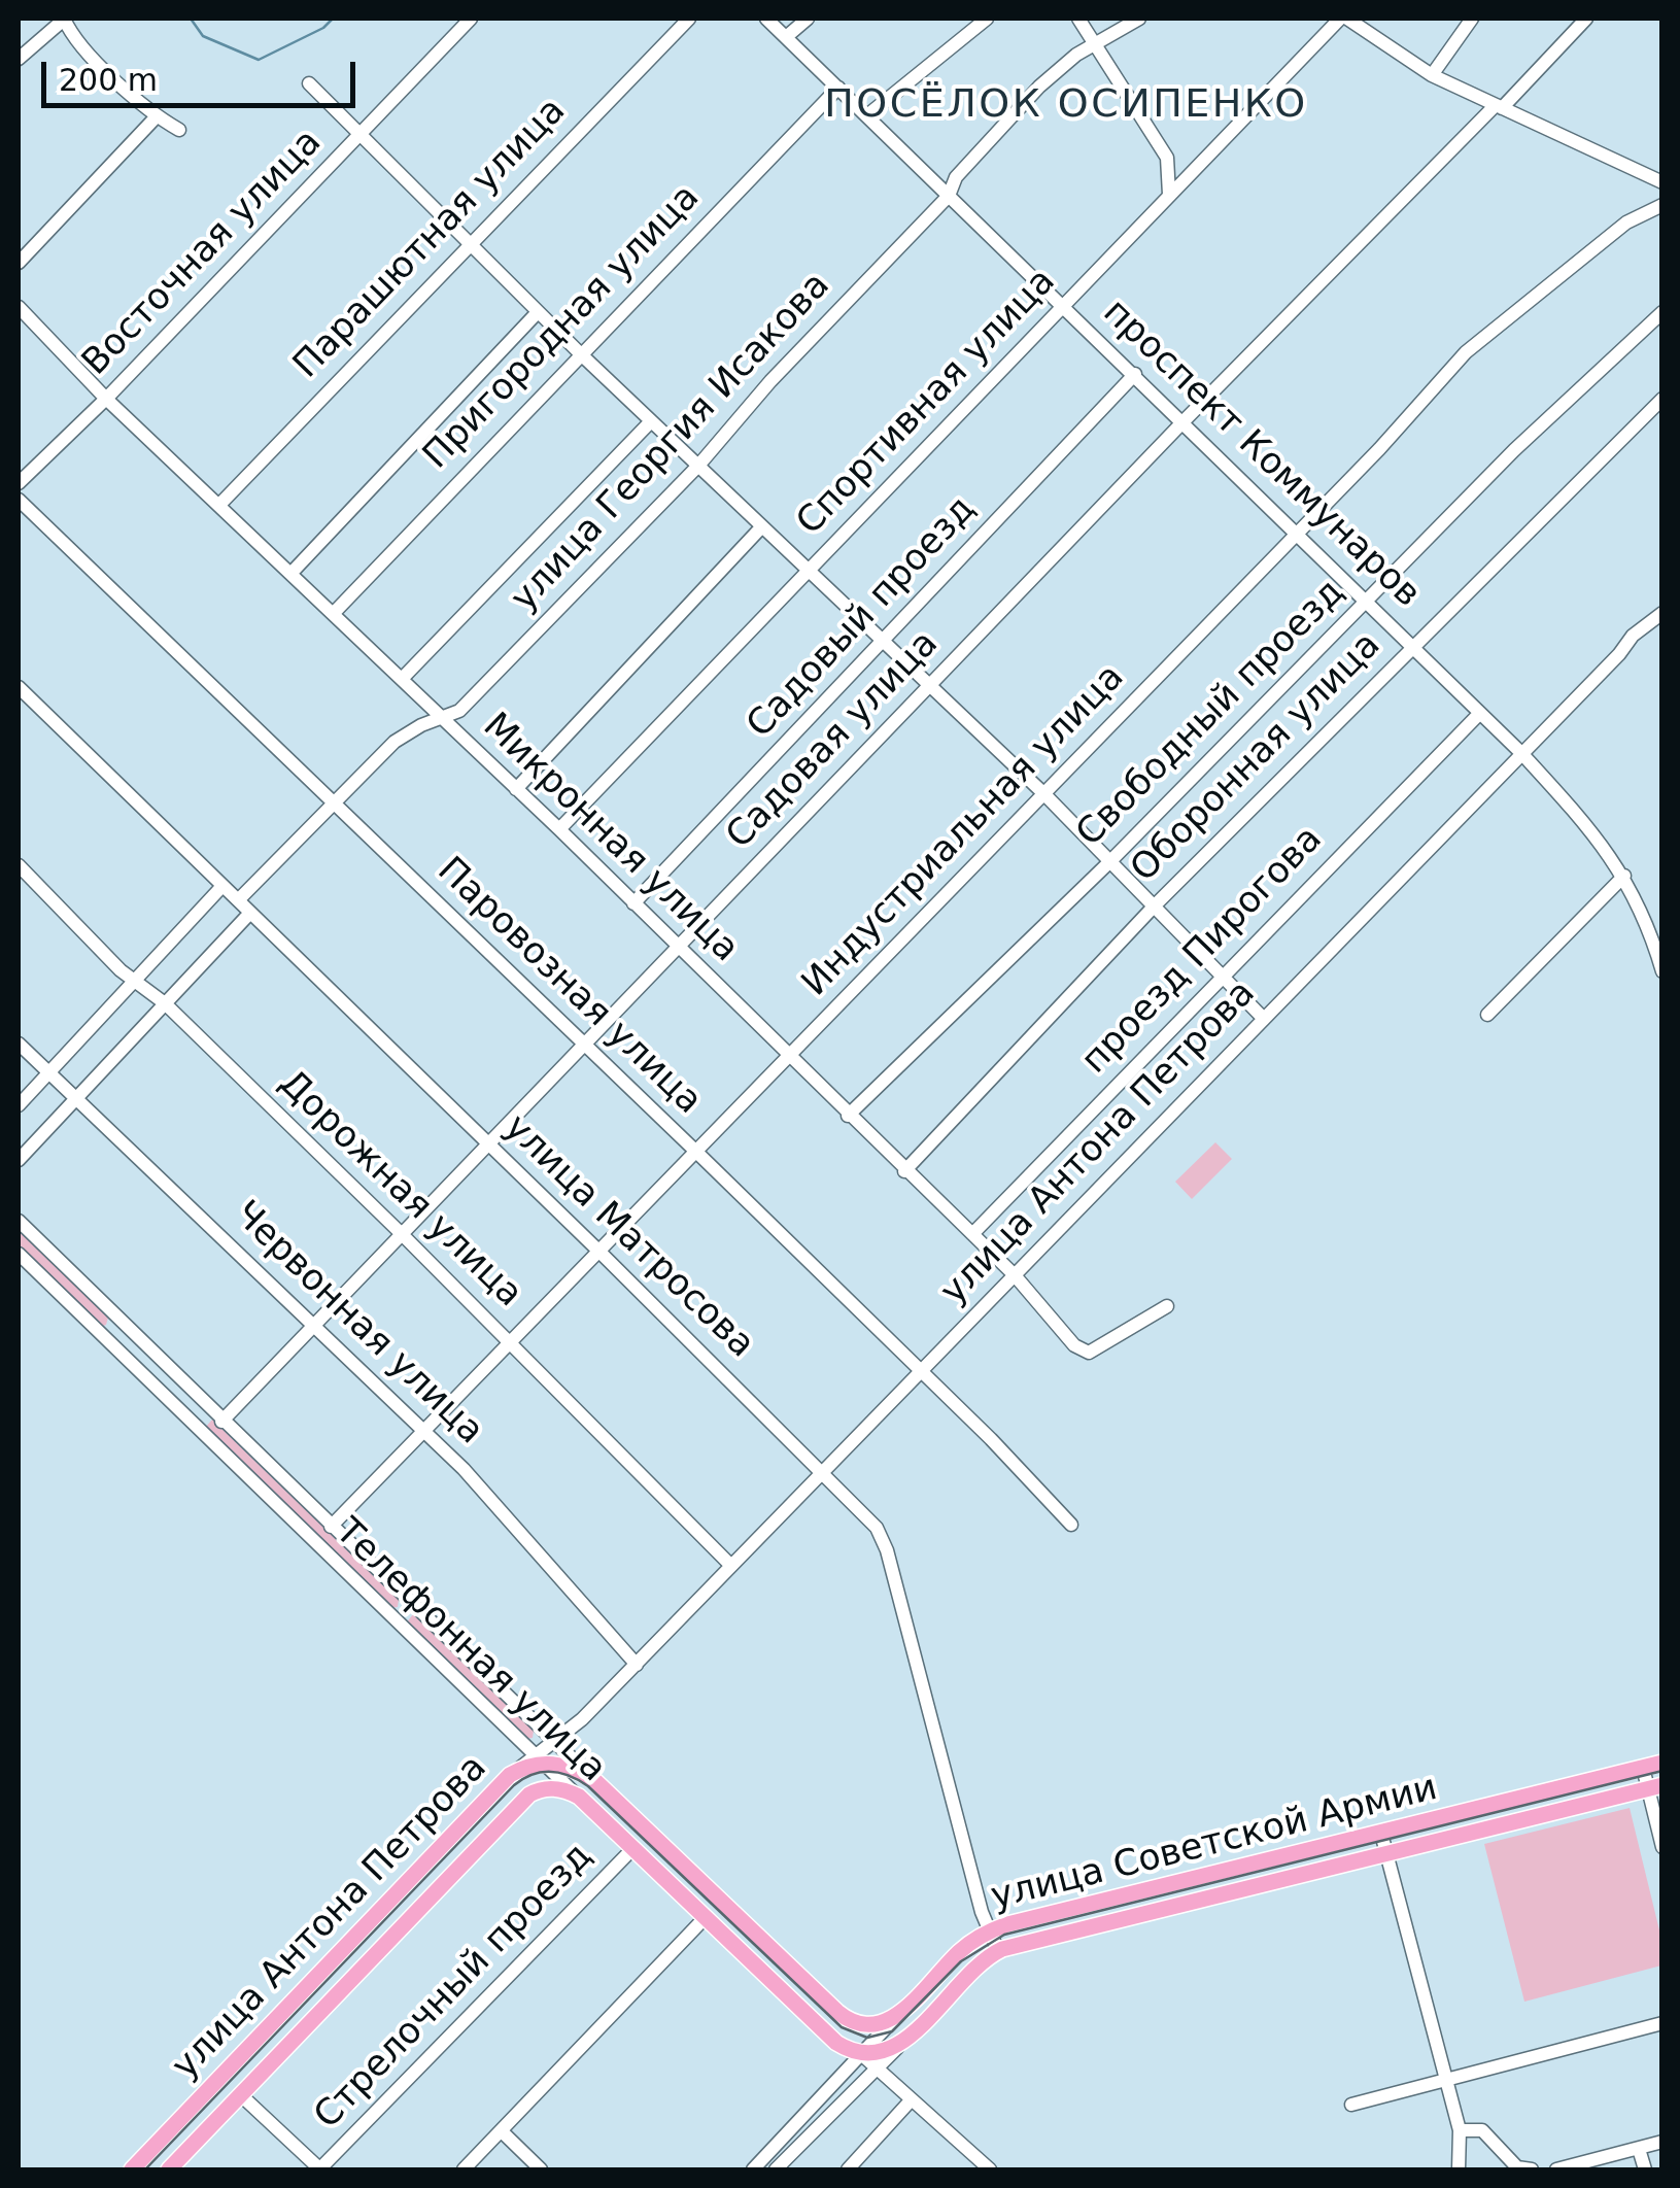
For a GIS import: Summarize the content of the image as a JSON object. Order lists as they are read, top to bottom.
{
  "streets": {
    "main road": ["улица Антона Петрова", "Телефонная улица", "улица Советской Армии"],
    "street": [
      "Парашютная улица",
      "Восточная улица",
      "Пригородная улица",
      "Спортивная улица",
      "улица Георгия Исакова",
      "проспект Коммунаров",
      "Садовый проезд",
      "Свободный проезд",
      "Садовая улица",
      "Оборонная улица",
      "Индустриальная улица",
      "Микронная улица",
      "проезд Пирогова",
      "Паровозная улица",
      "Дорожная улица",
      "улица Матросова",
      "Червонная улица",
      "Стрелочный проезд"
    ]
  },
  "crossings": [
    ["Парашютная улица", "Микронная улица"],
    ["Восточная улица", "Микронная улица"],
    ["Пригородная улица", "проспект Коммунаров"],
    ["Пригородная улица", "Микронная улица"],
    ["Спортивная улица", "проспект Коммунаров"],
    ["Спортивная улица", "Микронная улица"],
    ["улица Георгия Исакова", "проспект Коммунаров"],
    ["улица Георгия Исакова", "Микронная улица"],
    ["улица Георгия Исакова", "Паровозная улица"],
    ["улица Георгия Исакова", "улица Матросова"],
    ["проспект Коммунаров", "Садовый проезд"],
    ["проспект Коммунаров", "Свободный проезд"],
    ["проспект Коммунаров", "Садовая улица"],
    ["проспект Коммунаров", "Оборонная улица"],
    ["проспект Коммунаров", "Индустриальная улица"],
    ["проспект Коммунаров", "проезд Пирогова"],
    ["проспект Коммунаров", "улица Антона Петрова"],
    ["Садовый проезд", "Микронная улица"],
    ["Свободный проезд", "Микронная улица"],
    ["Садовая улица", "Микронная улица"],
    ["Садовая улица", "Паровозная улица"],
    ["Садовая улица", "Дорожная улица"],
    ["Садовая улица", "улица Матросова"],
    ["Садовая улица", "Червонная улица"],
    ["Садовая улица", "Телефонная улица"],
    ["Оборонная улица", "Микронная улица"],
    ["Индустриальная улица", "Микронная улица"],
    ["Индустриальная улица", "Паровозная улица"],
    ["Индустриальная улица", "Дорожная улица"],
    ["Индустриальная улица", "улица Матросова"],
    ["Индустриальная улица", "Червонная улица"],
    ["Индустриальная улица", "Телефонная улица"],
    ["Микронная улица", "проезд Пирогова"],
    ["Микронная улица", "улица Антона Петрова"],
    ["Паровозная улица", "улица Антона Петрова"],
    ["улица Антона Петрова", "Дорожная улица"],
    ["улица Антона Петрова", "улица Матросова"],
    ["улица Антона Петрова", "Червонная улица"],
    ["улица Антона Петрова", "Телефонная улица"],
    ["улица Матросова", "улица Советской Армии"],
    ["Телефонная улица", "улица Советской Армии"],
    ["Телефонная улица", "Стрелочный проезд"]
  ],
  "districts": ["ПОСЁЛОК ОСИПЕНКО"],
  "scale_bar": "200 m"
}
